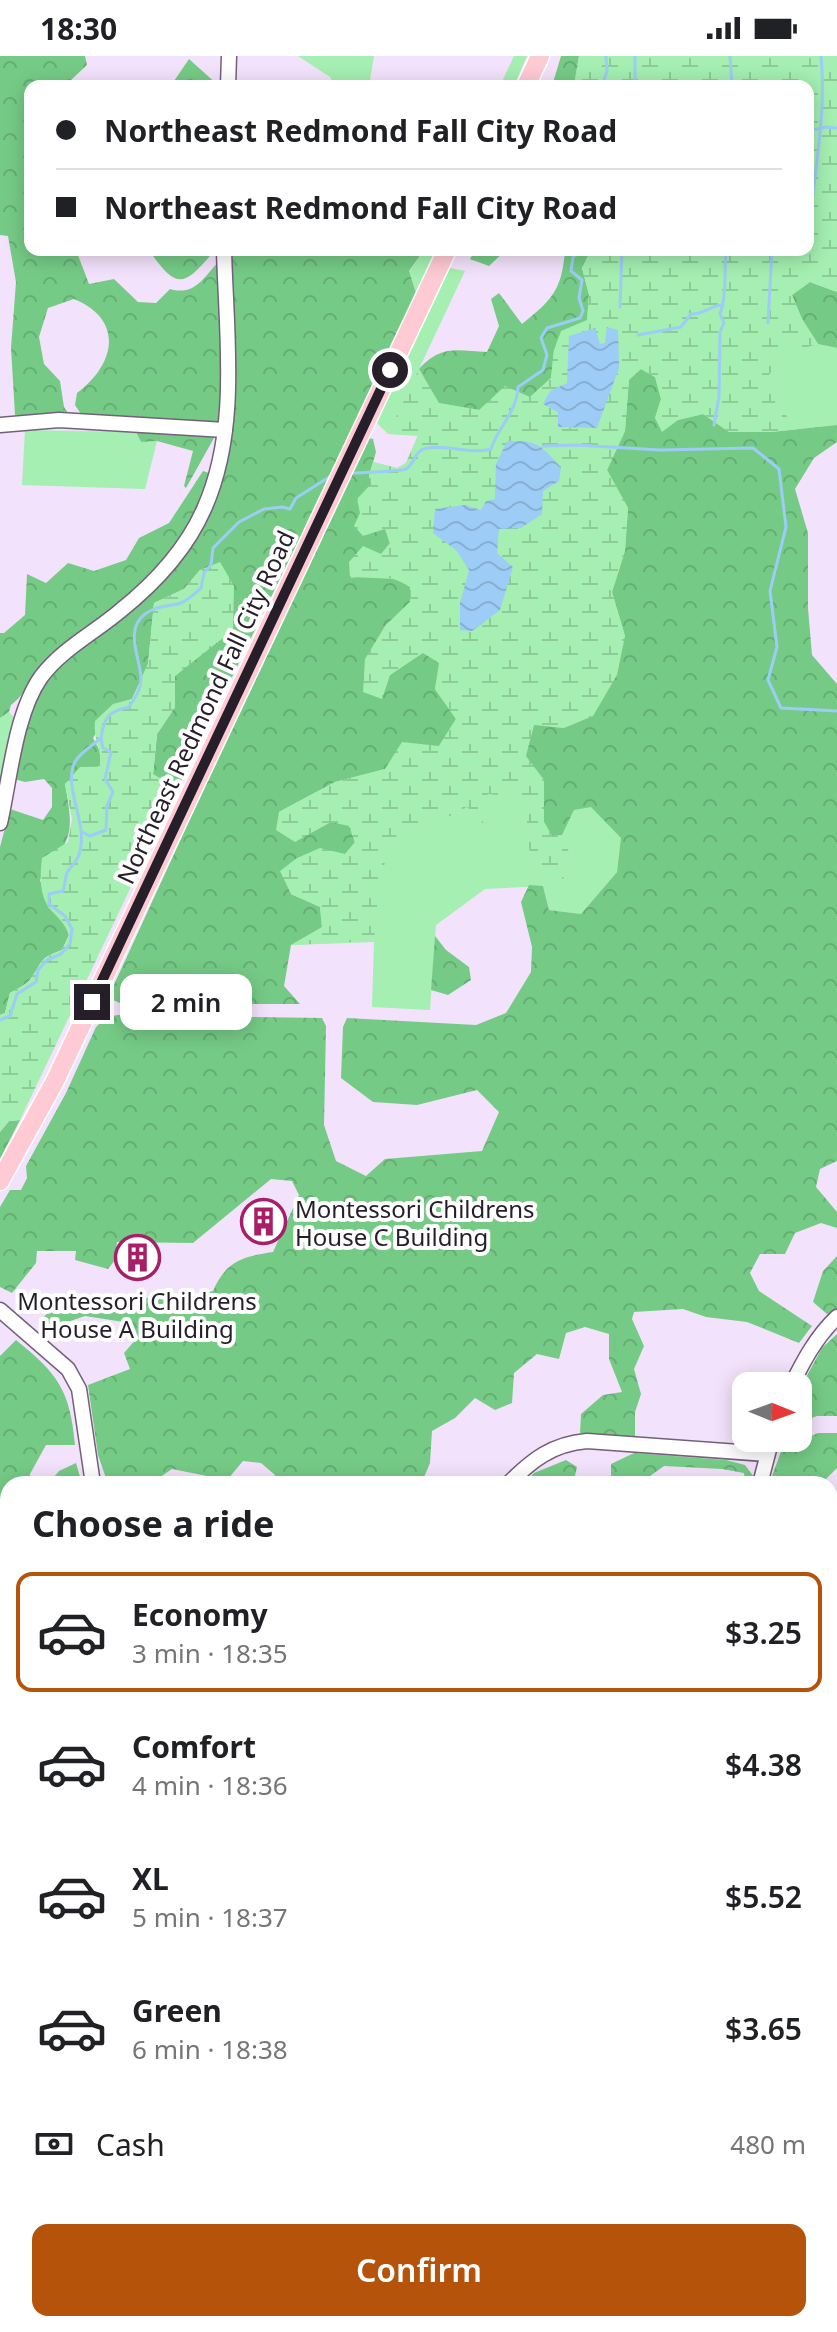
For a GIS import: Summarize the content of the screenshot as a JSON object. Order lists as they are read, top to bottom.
{
  "streets": {
    "main road": ["Northeast Redmond Fall City Road"]
  },
  "places": {
    "building": ["Montessori Childrens House C Building", "Montessori Childrens House A Building"]
  },
  "north": "right",
  "page": {
    "status": "18:30",
    "banner": ["Northeast Redmond Fall City Road", "Northeast Redmond Fall City Road"],
    "bubble": "2 min",
    "heading": "Choose a ride",
    "list": [
      {
        "name": "Economy",
        "note": "3 min · 18:35",
        "value": "$3.25"
      },
      {
        "name": "Comfort",
        "note": "4 min · 18:36",
        "value": "$4.38"
      },
      {
        "name": "XL",
        "note": "5 min · 18:37",
        "value": "$5.52"
      },
      {
        "name": "Green",
        "note": "6 min · 18:38",
        "value": "$3.65"
      }
    ],
    "pay": ["Cash", "480 m"],
    "buttons": "Confirm"
  }
}
